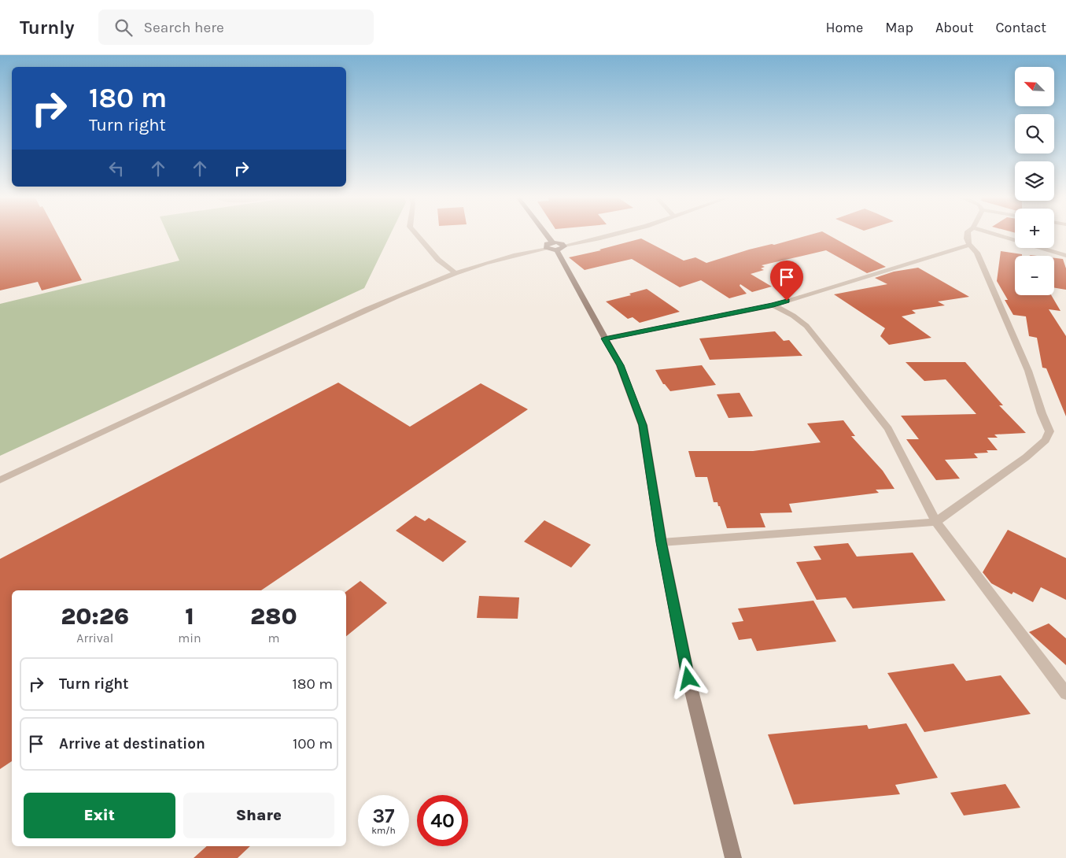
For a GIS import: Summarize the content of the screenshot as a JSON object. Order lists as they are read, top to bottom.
{
  "north": "top left",
  "page": {
    "header": "Turnly",
    "search": "Search here",
    "nav": [
      "Home",
      "Map",
      "About",
      "Contact"
    ],
    "map_buttons": ["+", "−"],
    "turn": ["180 m", "Turn right"],
    "eta": [
      "20:26",
      "Arrival",
      "1",
      "min",
      "280",
      "m"
    ],
    "list": [
      {
        "name": "Turn right",
        "value": "180 m"
      },
      {
        "name": "Arrive at destination",
        "value": "100 m"
      }
    ],
    "buttons": ["Exit", "Share"],
    "speed": "37 km/h",
    "limit": "40"
  }
}
